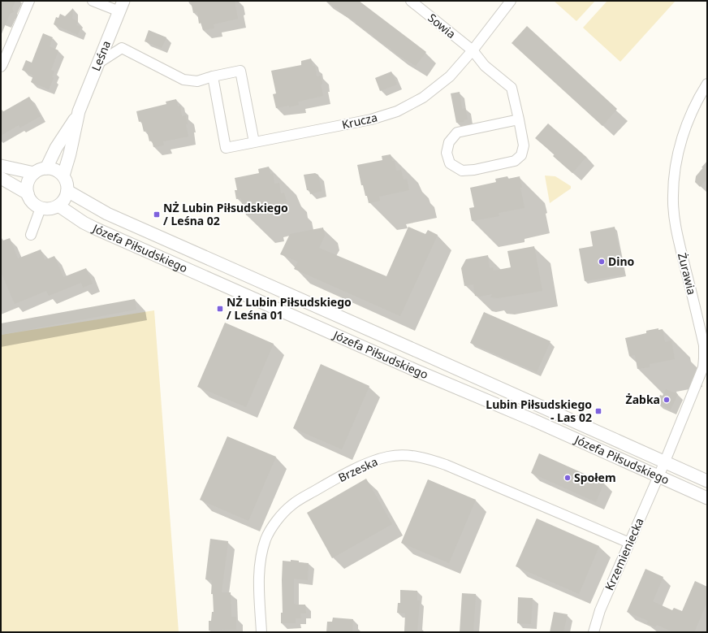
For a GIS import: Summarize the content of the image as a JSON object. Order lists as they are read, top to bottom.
{
  "streets": {
    "street": [
      "Sowia",
      "Leśna",
      "Krucza",
      "Józefa Piłsudskiego",
      "Żurawia",
      "Brzeska",
      "Krzemieniecka"
    ]
  },
  "crossings": [
    ["Sowia", "Krucza"],
    ["Leśna", "Józefa Piłsudskiego"],
    ["Józefa Piłsudskiego", "Żurawia"],
    ["Józefa Piłsudskiego", "Krzemieniecka"],
    ["Żurawia", "Krzemieniecka"],
    ["Brzeska", "Krzemieniecka"]
  ],
  "places": {
    "transit": ["NŻ Lubin Piłsudskiego / Leśna 02", "NŻ Lubin Piłsudskiego / Leśna 01", "Lubin Piłsudskiego - Las 02"],
    "other": ["Dino", "Żabka", "Społem"]
  }
}
